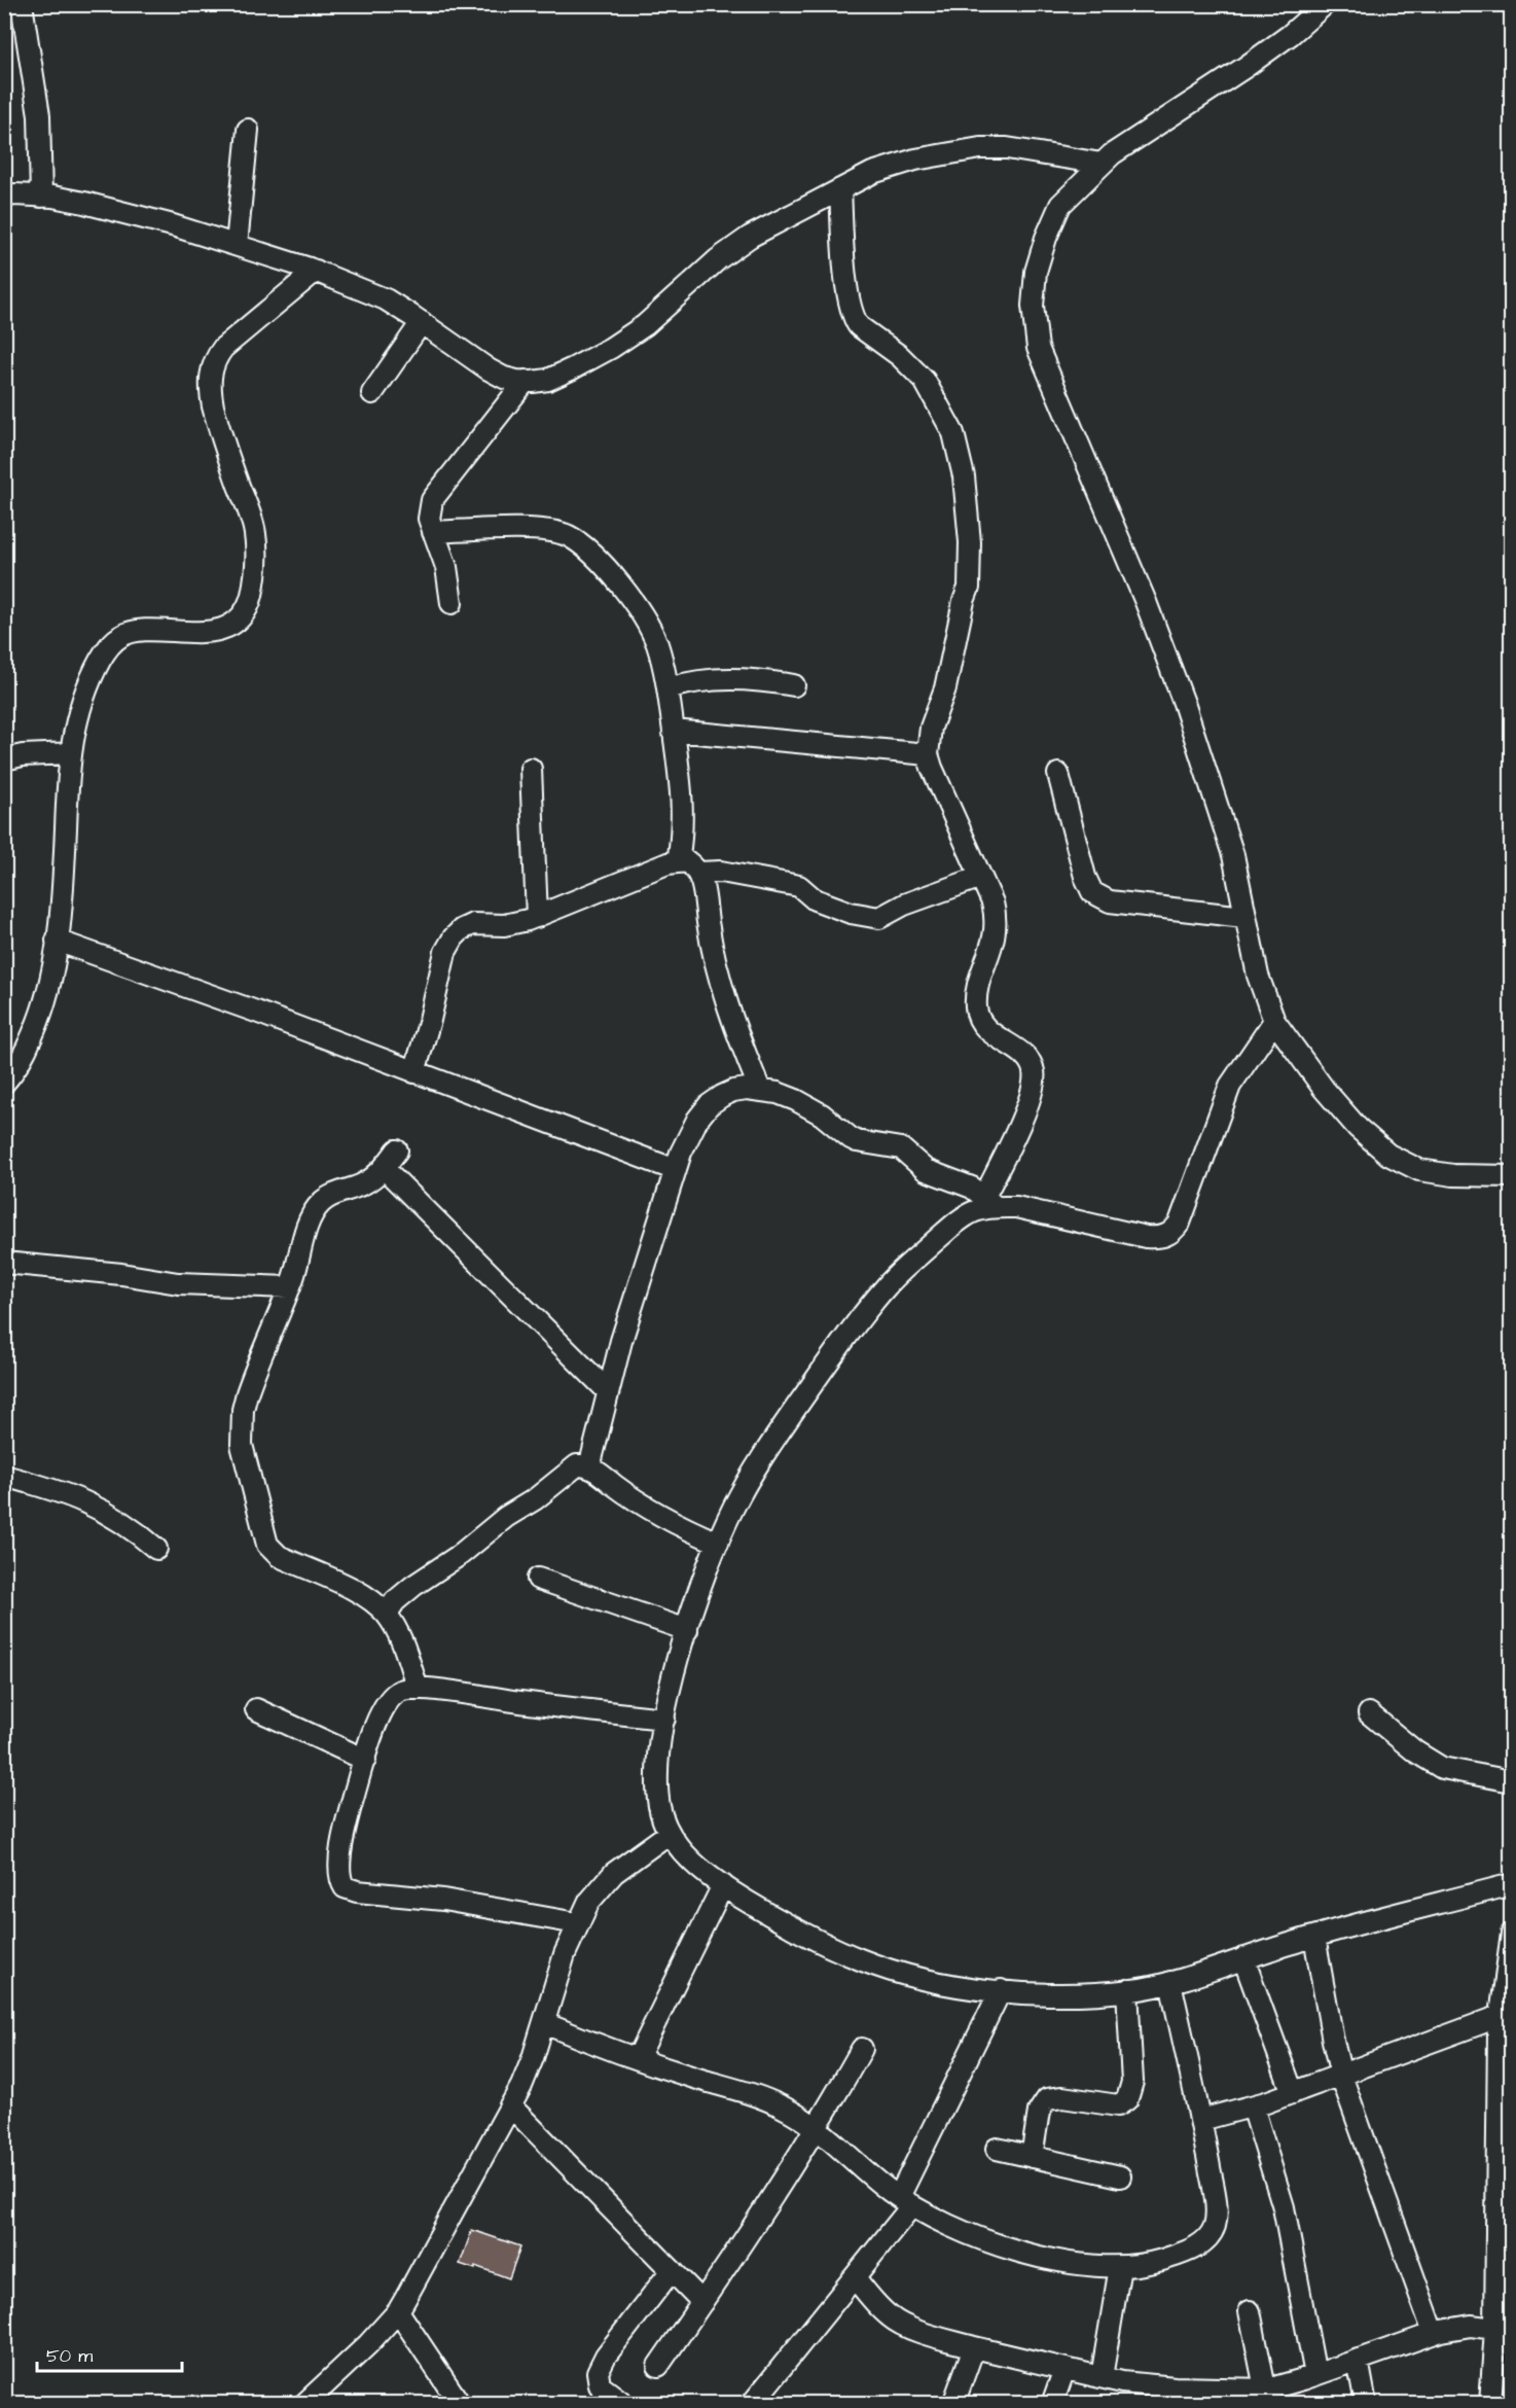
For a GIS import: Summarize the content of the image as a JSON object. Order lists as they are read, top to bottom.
{
  "scale_bar": "50 m"
}
